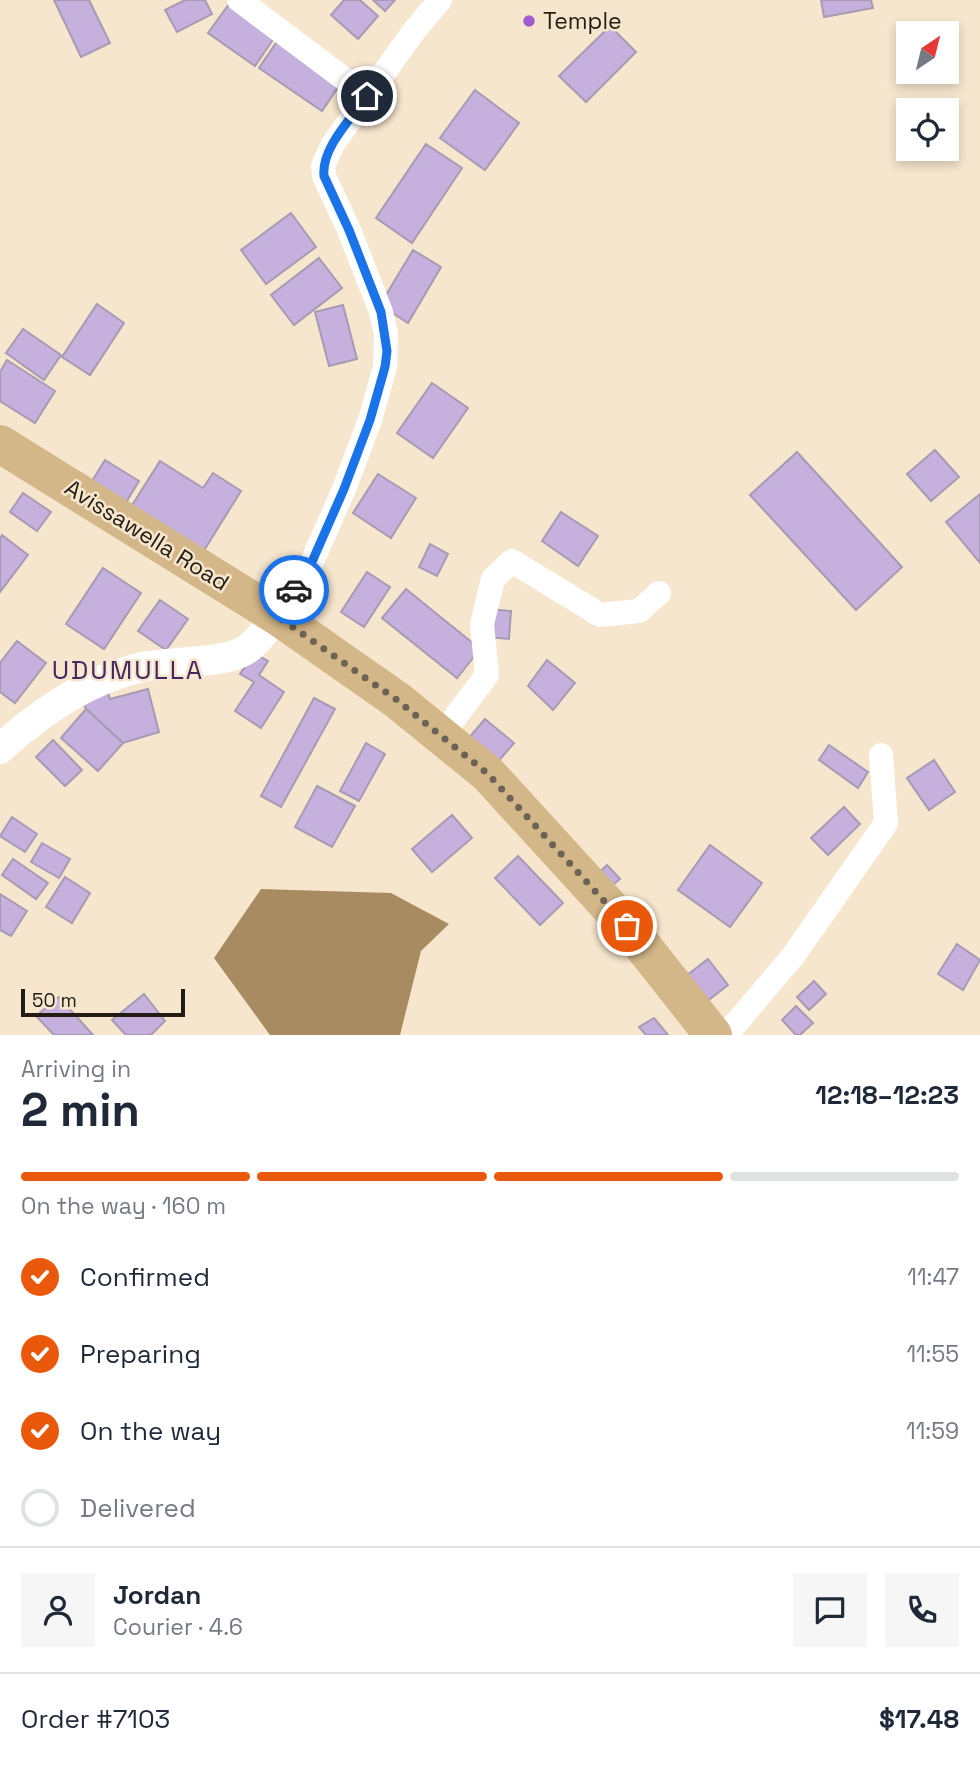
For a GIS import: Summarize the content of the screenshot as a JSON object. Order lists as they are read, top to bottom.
{
  "streets": {
    "main road": ["Avissawella Road"]
  },
  "districts": ["UDUMULLA"],
  "places": ["Temple"],
  "scale_bar": "50 m",
  "north": "top right",
  "page": {
    "scale": "50 m",
    "heading": ["2 min", "Arriving in", "12:18–12:23"],
    "panel": [
      "Jordan",
      "Courier · 4.6",
      "Order #7103",
      "$17.48"
    ],
    "bar": "On the way · 160 m",
    "list": [
      ["Confirmed", "11:47"],
      ["Preparing", "11:55"],
      ["On the way", "11:59"],
      "Delivered"
    ]
  }
}
